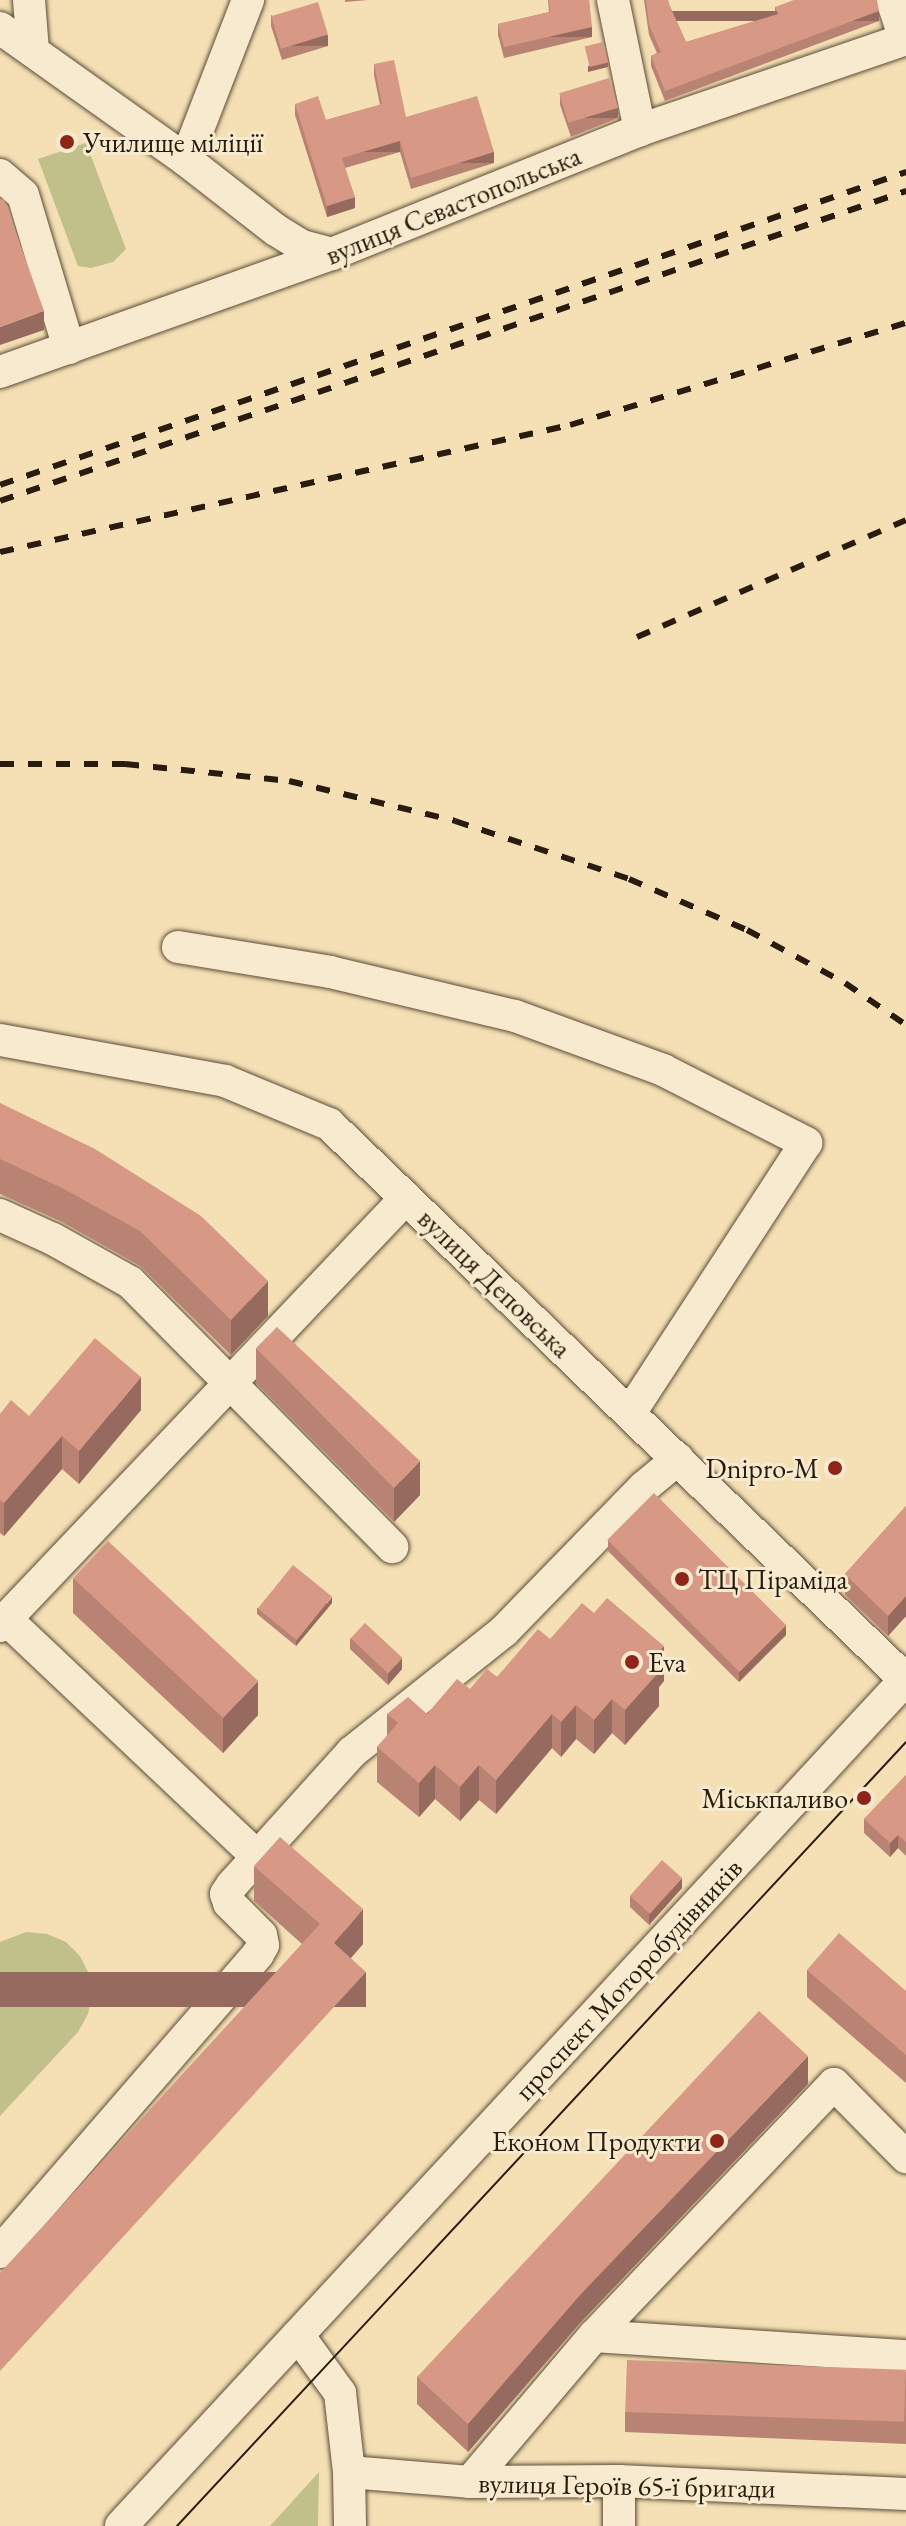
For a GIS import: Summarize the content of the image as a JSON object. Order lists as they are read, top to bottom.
{
  "streets": {
    "street": [
      "вулиця Севастопольська",
      "вулиця Деповська",
      "проспект Моторобудівників",
      "вулиця Героїв 65-ї бригади"
    ]
  },
  "crossings": [
    ["вулиця Деповська", "проспект Моторобудівників"]
  ],
  "places": [
    "Училище міліції",
    "Dnipro-M",
    "ТЦ Піраміда",
    "Eva",
    "Міськпаливо",
    "Економ Продукти"
  ]
}
